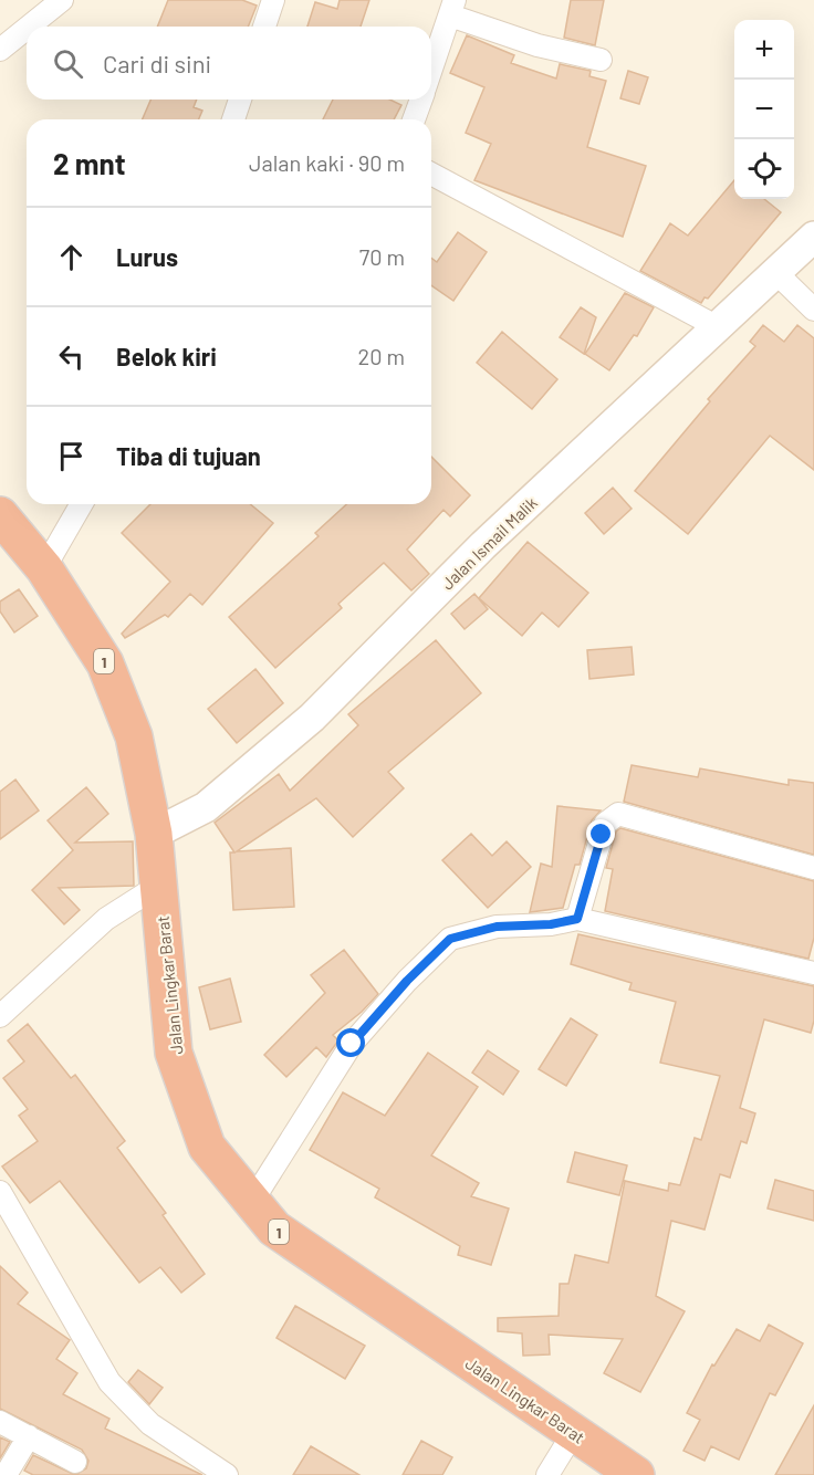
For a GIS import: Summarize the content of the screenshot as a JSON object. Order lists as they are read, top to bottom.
{
  "streets": {
    "highway": ["1", "Jalan Lingkar Barat"],
    "main road": ["Jalan Ismail Malik"]
  },
  "crossings": [
    ["Jalan Ismail Malik", "Jalan Lingkar Barat"]
  ],
  "page": {
    "map_buttons": ["+", "−"],
    "search": "Cari di sini",
    "heading": ["2 mnt", "Jalan kaki · 90 m"],
    "list": [
      ["Lurus", "70 m"],
      ["Belok kiri", "20 m"],
      "Tiba di tujuan"
    ]
  }
}
